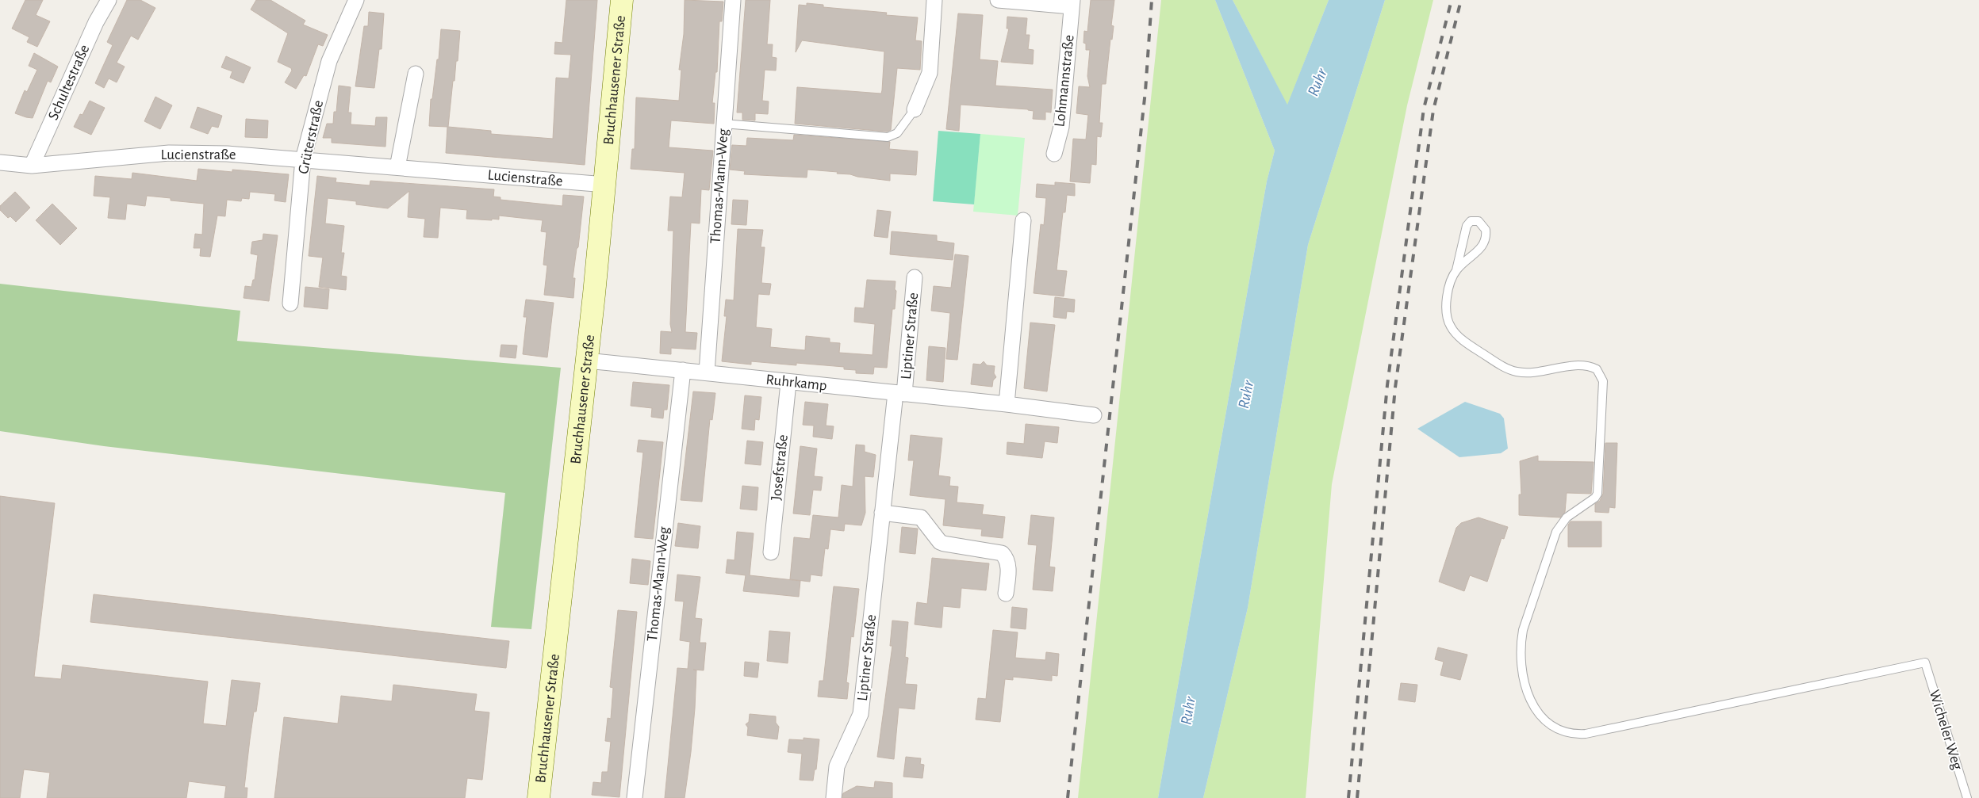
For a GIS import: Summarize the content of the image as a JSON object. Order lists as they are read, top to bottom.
{
  "streets": {
    "street": [
      "Bruchhausener Straße",
      "Lohmannstraße",
      "Schultestraße",
      "Grüterstraße",
      "Lucienstraße",
      "Thomas-Mann-Weg",
      "Liptiner Straße",
      "Ruhrkamp",
      "Josefstraße"
    ],
    "lane": ["Wicheler Weg"]
  },
  "crossings": [
    ["Bruchhausener Straße", "Lucienstraße"],
    ["Bruchhausener Straße", "Ruhrkamp"],
    ["Schultestraße", "Lucienstraße"],
    ["Grüterstraße", "Lucienstraße"],
    ["Thomas-Mann-Weg", "Ruhrkamp"],
    ["Liptiner Straße", "Ruhrkamp"],
    ["Ruhrkamp", "Josefstraße"]
  ],
  "water": ["Ruhr"]
}
